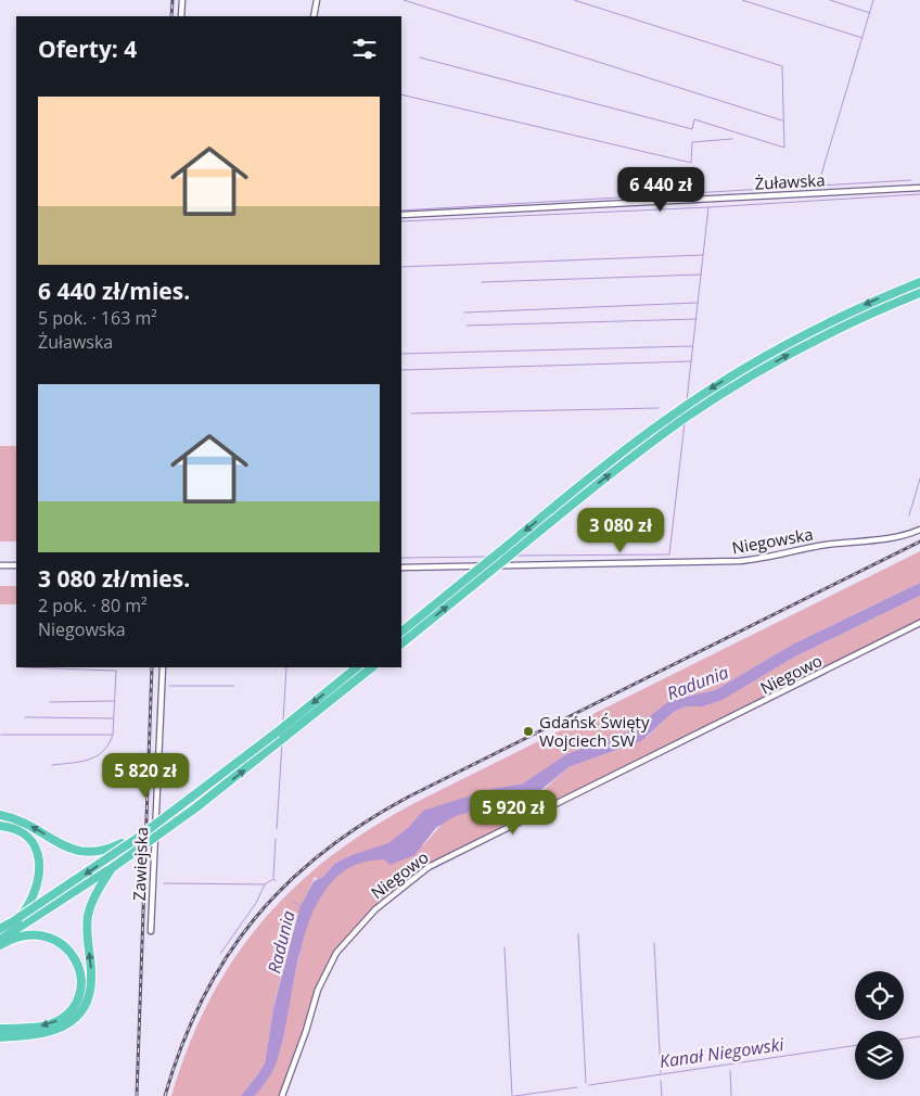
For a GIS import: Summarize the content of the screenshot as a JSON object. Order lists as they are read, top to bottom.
{
  "streets": {
    "street": [
      "Żuławska",
      "Niegowska",
      "Niegowo",
      "Zawiejska"
    ]
  },
  "water": ["Radunia", "Kanał Niegowski"],
  "places": ["Gdańsk Święty Wojciech SW"],
  "page": {
    "heading": "Oferty: 4",
    "list": [
      {
        "name": "6 440 zł/mies.",
        "note": "5 pok. · 163 m² · Żuławska"
      },
      {
        "name": "3 080 zł/mies.",
        "note": "2 pok. · 80 m² · Niegowska"
      }
    ],
    "price": [
      "6 440 zł",
      "3 080 zł",
      "5 820 zł",
      "5 920 zł"
    ]
  }
}
